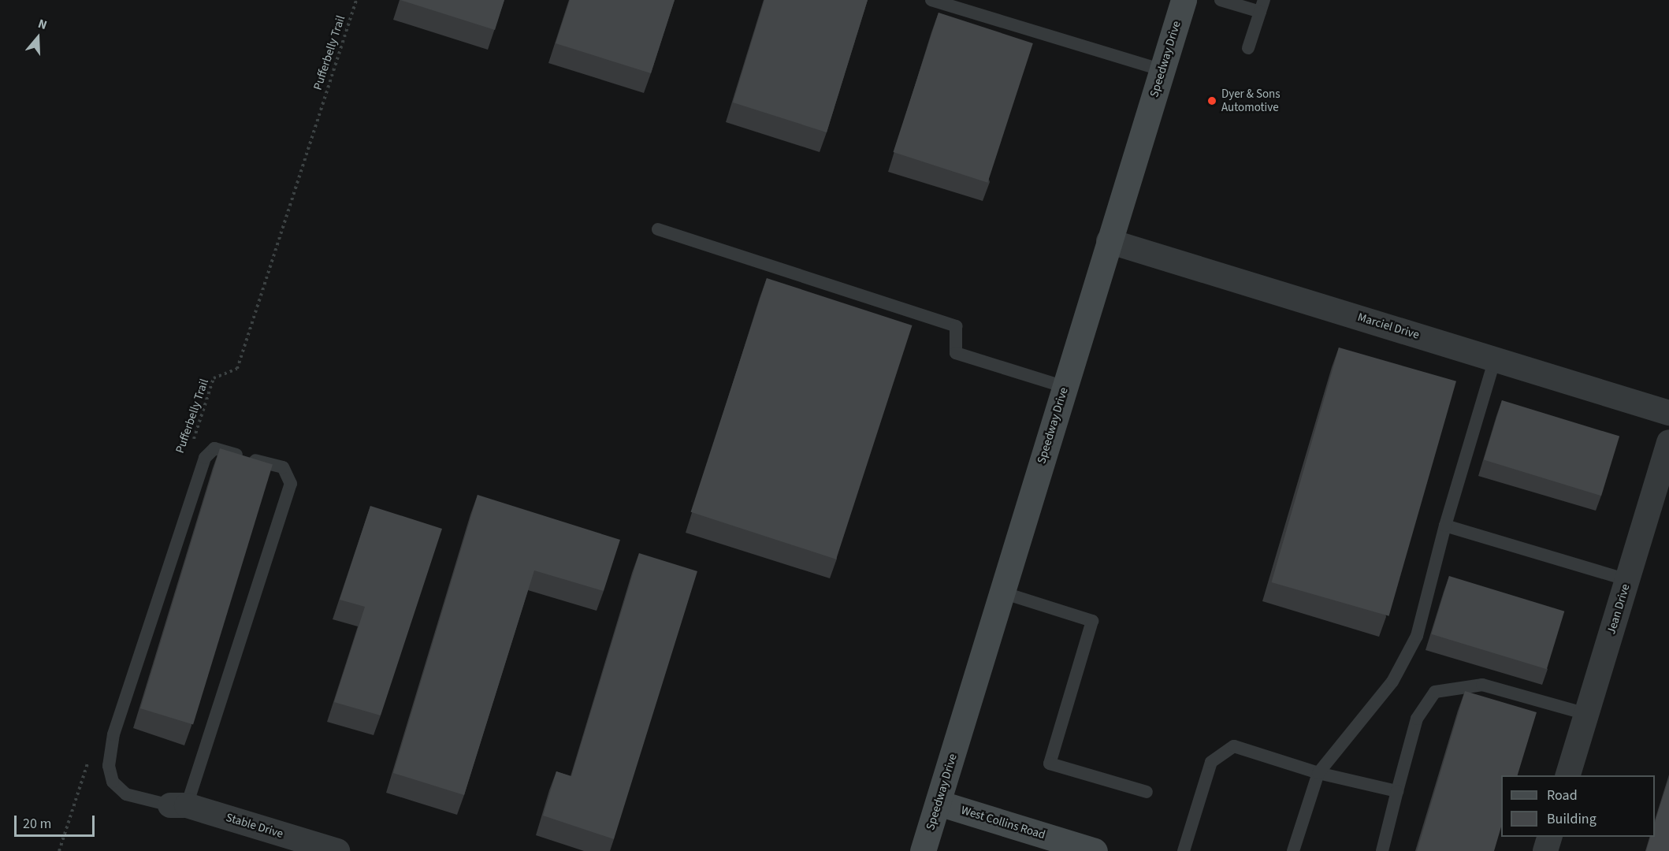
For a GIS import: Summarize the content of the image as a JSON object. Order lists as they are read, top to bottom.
{
  "streets": {
    "main road": ["Speedway Drive", "West Collins Road"],
    "street": ["Marciel Drive", "Jean Drive", "Stable Drive"],
    "path": ["Pufferbelly Trail"]
  },
  "crossings": [
    ["Speedway Drive", "Marciel Drive"],
    ["Speedway Drive", "West Collins Road"]
  ],
  "places": ["Dyer & Sons Automotive"],
  "legend": ["Road", "Building"],
  "scale_bar": "20 m",
  "north": "top"
}
